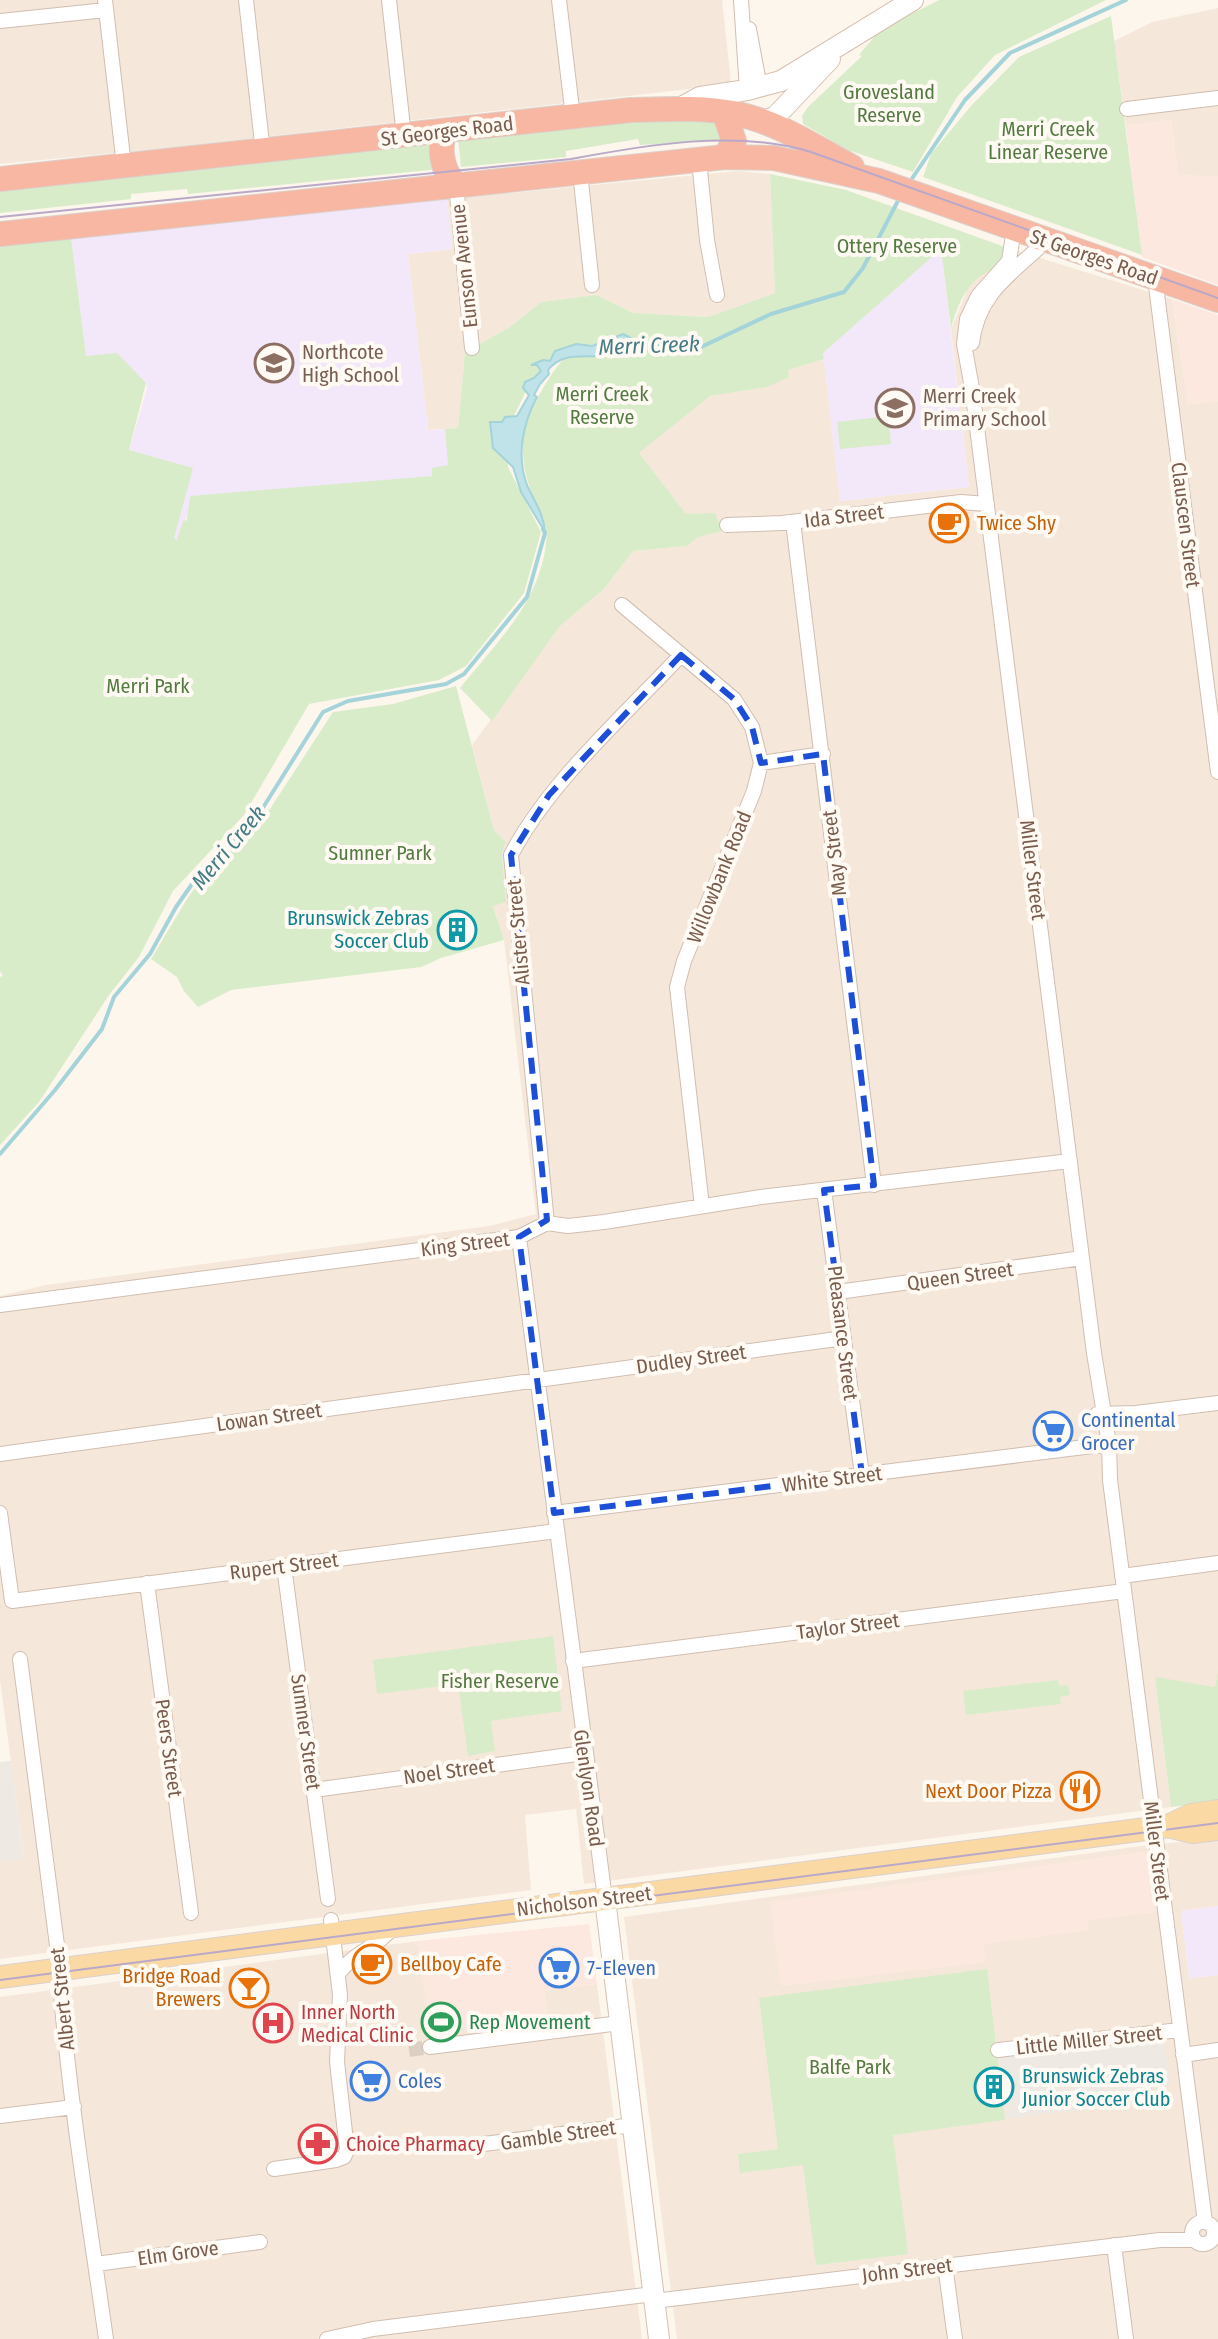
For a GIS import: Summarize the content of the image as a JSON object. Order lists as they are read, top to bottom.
{
  "streets": {
    "highway": ["St Georges Road"],
    "main road": ["Nicholson Street"],
    "street": [
      "Eunson Avenue",
      "Ida Street",
      "Clauscen Street",
      "May Street",
      "Miller Street",
      "Willowbank Road",
      "Alister Street",
      "King Street",
      "Queen Street",
      "Pleasance Street",
      "Dudley Street",
      "Lowan Street",
      "White Street",
      "Rupert Street",
      "Taylor Street",
      "Sumner Street",
      "Peers Street",
      "Noel Street",
      "Glenlyon Road",
      "Albert Street",
      "Little Miller Street",
      "Gamble Street",
      "Elm Grove",
      "John Street"
    ]
  },
  "crossings": [
    ["St Georges Road", "Eunson Avenue"],
    ["St Georges Road", "Clauscen Street"],
    ["St Georges Road", "Miller Street"],
    ["Ida Street", "May Street"],
    ["Ida Street", "Miller Street"],
    ["May Street", "King Street"],
    ["Miller Street", "King Street"],
    ["Miller Street", "Queen Street"],
    ["Miller Street", "White Street"],
    ["Miller Street", "Taylor Street"],
    ["Miller Street", "Nicholson Street"],
    ["Miller Street", "Little Miller Street"],
    ["Miller Street", "John Street"],
    ["Willowbank Road", "King Street"],
    ["Alister Street", "King Street"],
    ["King Street", "Pleasance Street"],
    ["King Street", "Glenlyon Road"],
    ["Queen Street", "Pleasance Street"],
    ["Pleasance Street", "Dudley Street"],
    ["Pleasance Street", "White Street"],
    ["Dudley Street", "Lowan Street"],
    ["Dudley Street", "Glenlyon Road"],
    ["Lowan Street", "Glenlyon Road"],
    ["White Street", "Glenlyon Road"],
    ["Rupert Street", "Sumner Street"],
    ["Rupert Street", "Peers Street"],
    ["Rupert Street", "Glenlyon Road"],
    ["Taylor Street", "Glenlyon Road"],
    ["Sumner Street", "Noel Street"],
    ["Noel Street", "Glenlyon Road"],
    ["Glenlyon Road", "Nicholson Street"],
    ["Glenlyon Road", "Gamble Street"],
    ["Glenlyon Road", "John Street"],
    ["Nicholson Street", "Albert Street"],
    ["Albert Street", "Elm Grove"]
  ],
  "water": ["Merri Creek"],
  "parks": [
    "Grovesland Reserve",
    "Merri Creek Linear Reserve",
    "Ottery Reserve",
    "Merri Creek Reserve",
    "Merri Park",
    "Sumner Park",
    "Fisher Reserve",
    "Balfe Park"
  ],
  "places": {
    "school or university": ["Northcote High School", "Merri Creek Primary School"],
    "cafe": ["Twice Shy", "Bellboy Cafe"],
    "building": ["Brunswick Zebras Soccer Club", "Brunswick Zebras Junior Soccer Club"],
    "supermarket": ["Continental Grocer", "7-Eleven", "Coles"],
    "restaurant": ["Next Door Pizza"],
    "bar": ["Bridge Road Brewers"],
    "sports": ["Rep Movement"],
    "hospital": ["Inner North Medical Clinic"],
    "pharmacy": ["Choice Pharmacy"]
  }
}
